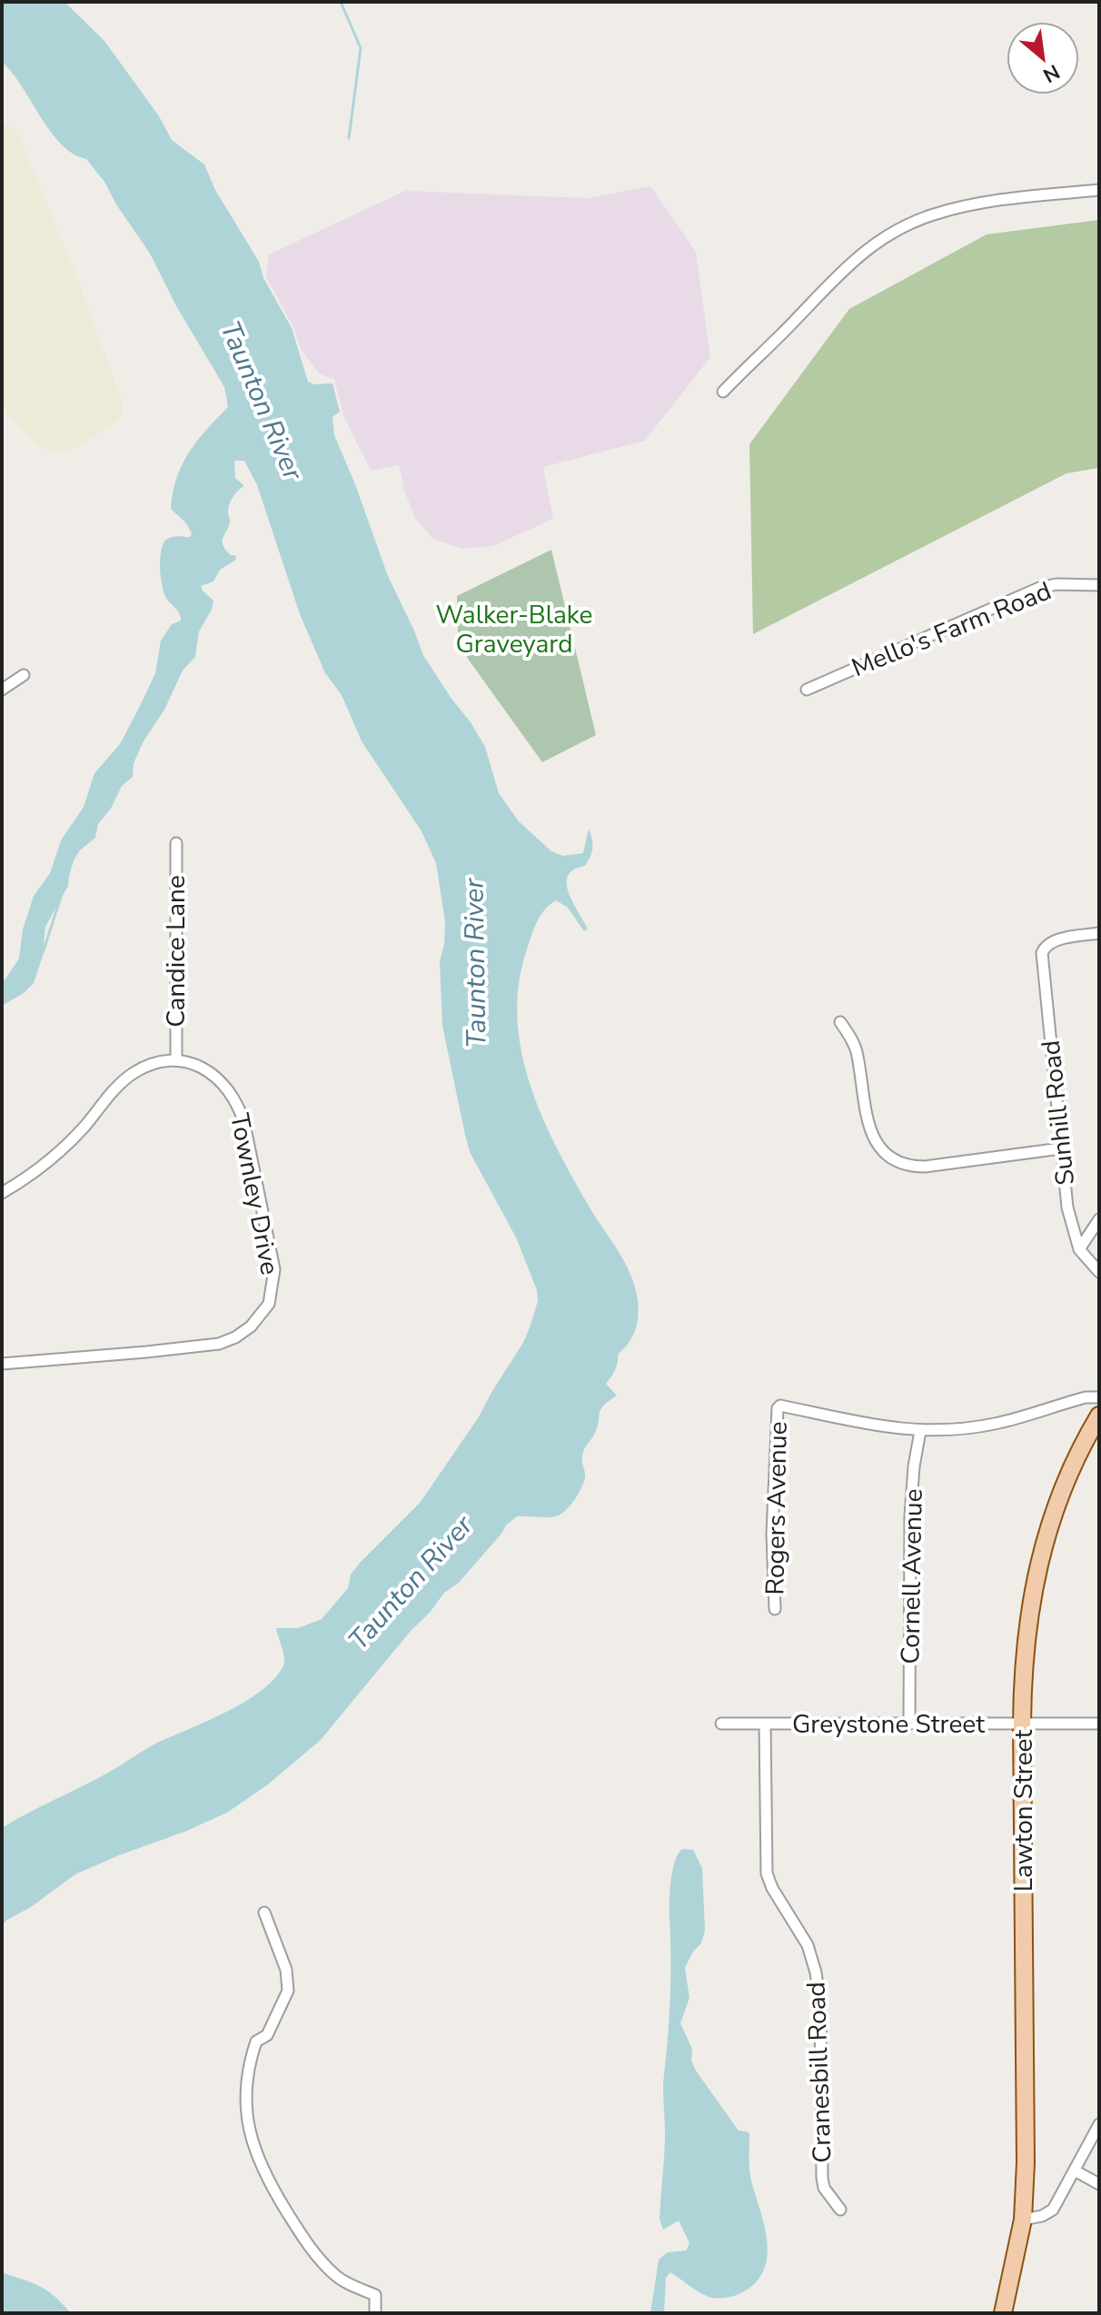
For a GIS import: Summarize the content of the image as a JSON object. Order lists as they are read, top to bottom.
{
  "streets": {
    "main road": ["Lawton Street"],
    "street": [
      "Mello's Farm Road",
      "Candice Lane",
      "Sunhill Road",
      "Townley Drive",
      "Rogers Avenue",
      "Cornell Avenue",
      "Greystone Street",
      "Cranesbill Road"
    ]
  },
  "crossings": [
    ["Candice Lane", "Townley Drive"],
    ["Rogers Avenue", "Cornell Avenue"],
    ["Cornell Avenue", "Greystone Street"],
    ["Greystone Street", "Lawton Street"],
    ["Greystone Street", "Cranesbill Road"]
  ],
  "water": ["Taunton River"],
  "parks": ["Walker-Blake Graveyard"],
  "north": "bottom right"
}
